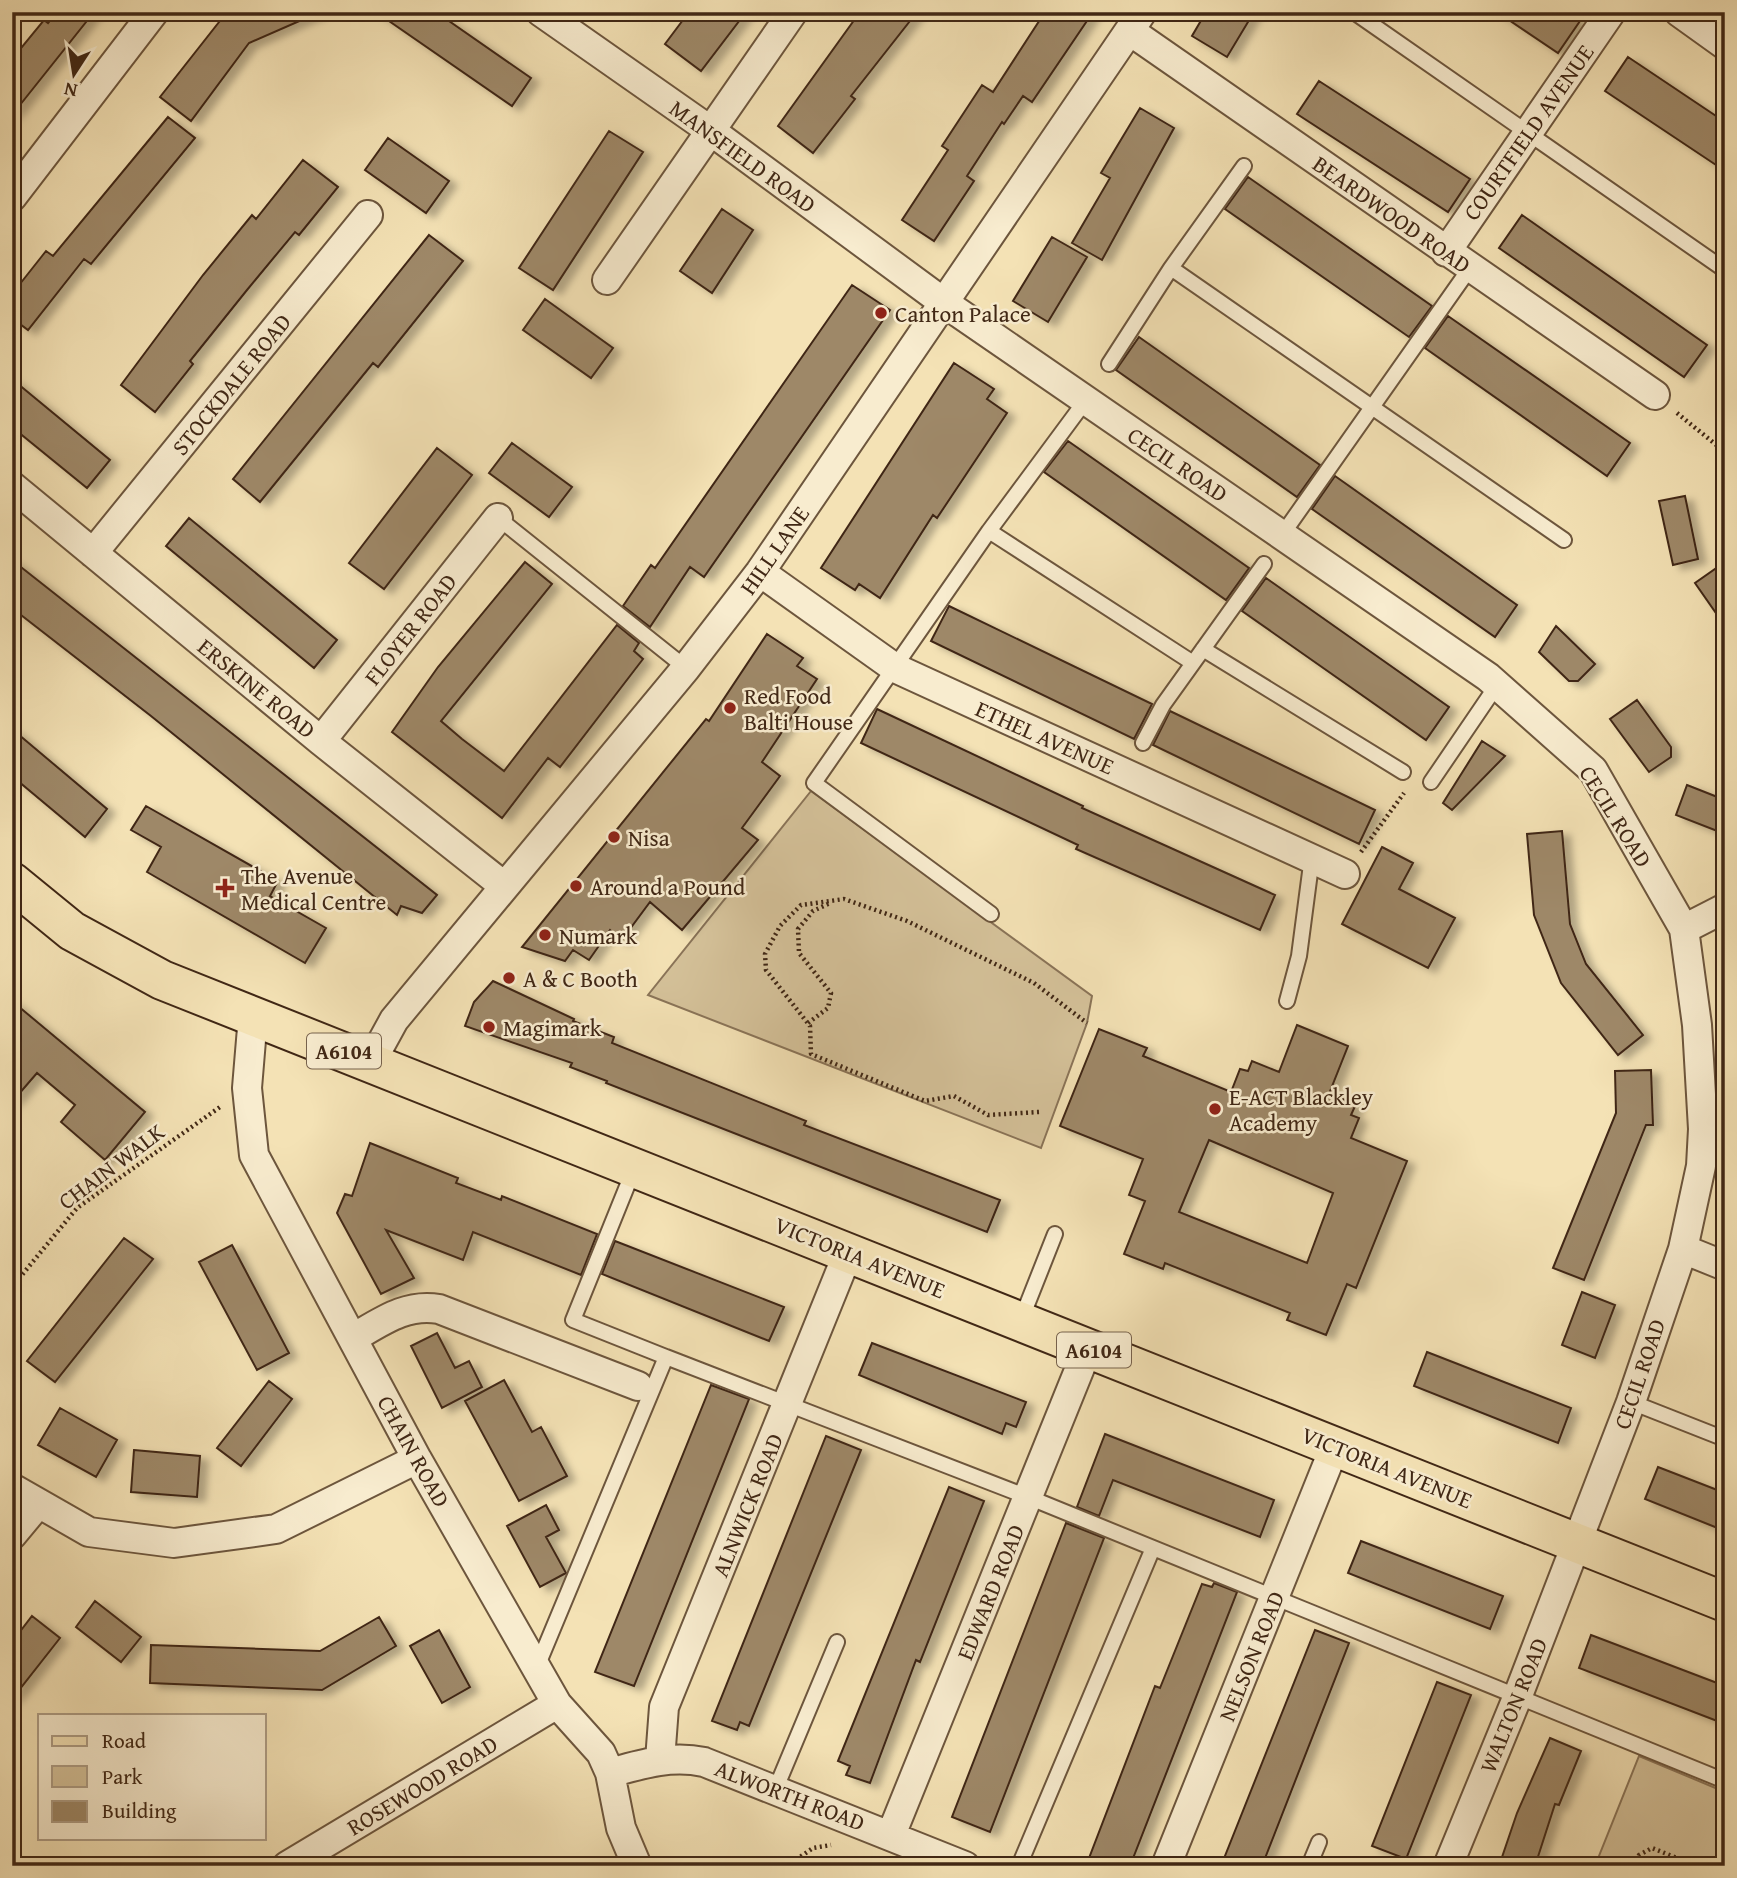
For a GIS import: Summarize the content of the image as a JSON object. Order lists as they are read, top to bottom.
{
  "streets": {
    "main road": ["A6104", "VICTORIA AVENUE"],
    "street": [
      "COURTFIELD AVENUE",
      "MANSFIELD ROAD",
      "BEARDWOOD ROAD",
      "STOCKDALE ROAD",
      "CECIL ROAD",
      "HILL LANE",
      "FLOYER ROAD",
      "ERSKINE ROAD",
      "ETHEL AVENUE",
      "CHAIN ROAD",
      "ALNWICK ROAD",
      "EDWARD ROAD",
      "NELSON ROAD",
      "WALTON ROAD",
      "ROSEWOOD ROAD",
      "ALWORTH ROAD"
    ],
    "path": ["CHAIN WALK"]
  },
  "crossings": [
    ["COURTFIELD AVENUE", "BEARDWOOD ROAD"],
    ["MANSFIELD ROAD", "CECIL ROAD"],
    ["MANSFIELD ROAD", "HILL LANE"],
    ["BEARDWOOD ROAD", "HILL LANE"],
    ["STOCKDALE ROAD", "ERSKINE ROAD"],
    ["CECIL ROAD", "HILL LANE"],
    ["CECIL ROAD", "VICTORIA AVENUE"],
    ["CECIL ROAD", "WALTON ROAD"],
    ["HILL LANE", "ERSKINE ROAD"],
    ["HILL LANE", "ETHEL AVENUE"],
    ["HILL LANE", "VICTORIA AVENUE"],
    ["FLOYER ROAD", "ERSKINE ROAD"],
    ["CHAIN WALK", "CHAIN ROAD"],
    ["VICTORIA AVENUE", "CHAIN ROAD"],
    ["VICTORIA AVENUE", "ALNWICK ROAD"],
    ["VICTORIA AVENUE", "EDWARD ROAD"],
    ["VICTORIA AVENUE", "NELSON ROAD"],
    ["VICTORIA AVENUE", "WALTON ROAD"],
    ["CHAIN ROAD", "ROSEWOOD ROAD"],
    ["CHAIN ROAD", "ALWORTH ROAD"],
    ["ALNWICK ROAD", "ALWORTH ROAD"],
    ["EDWARD ROAD", "ALWORTH ROAD"]
  ],
  "places": {
    "other": [
      "Canton Palace",
      "Red Food Balti House",
      "Nisa",
      "Around a Pound",
      "Numark",
      "A & C Booth",
      "Magimark",
      "E-ACT Blackley Academy"
    ],
    "health": ["The Avenue Medical Centre"]
  },
  "legend": ["Road", "Park", "Building"],
  "north": "bottom"
}
